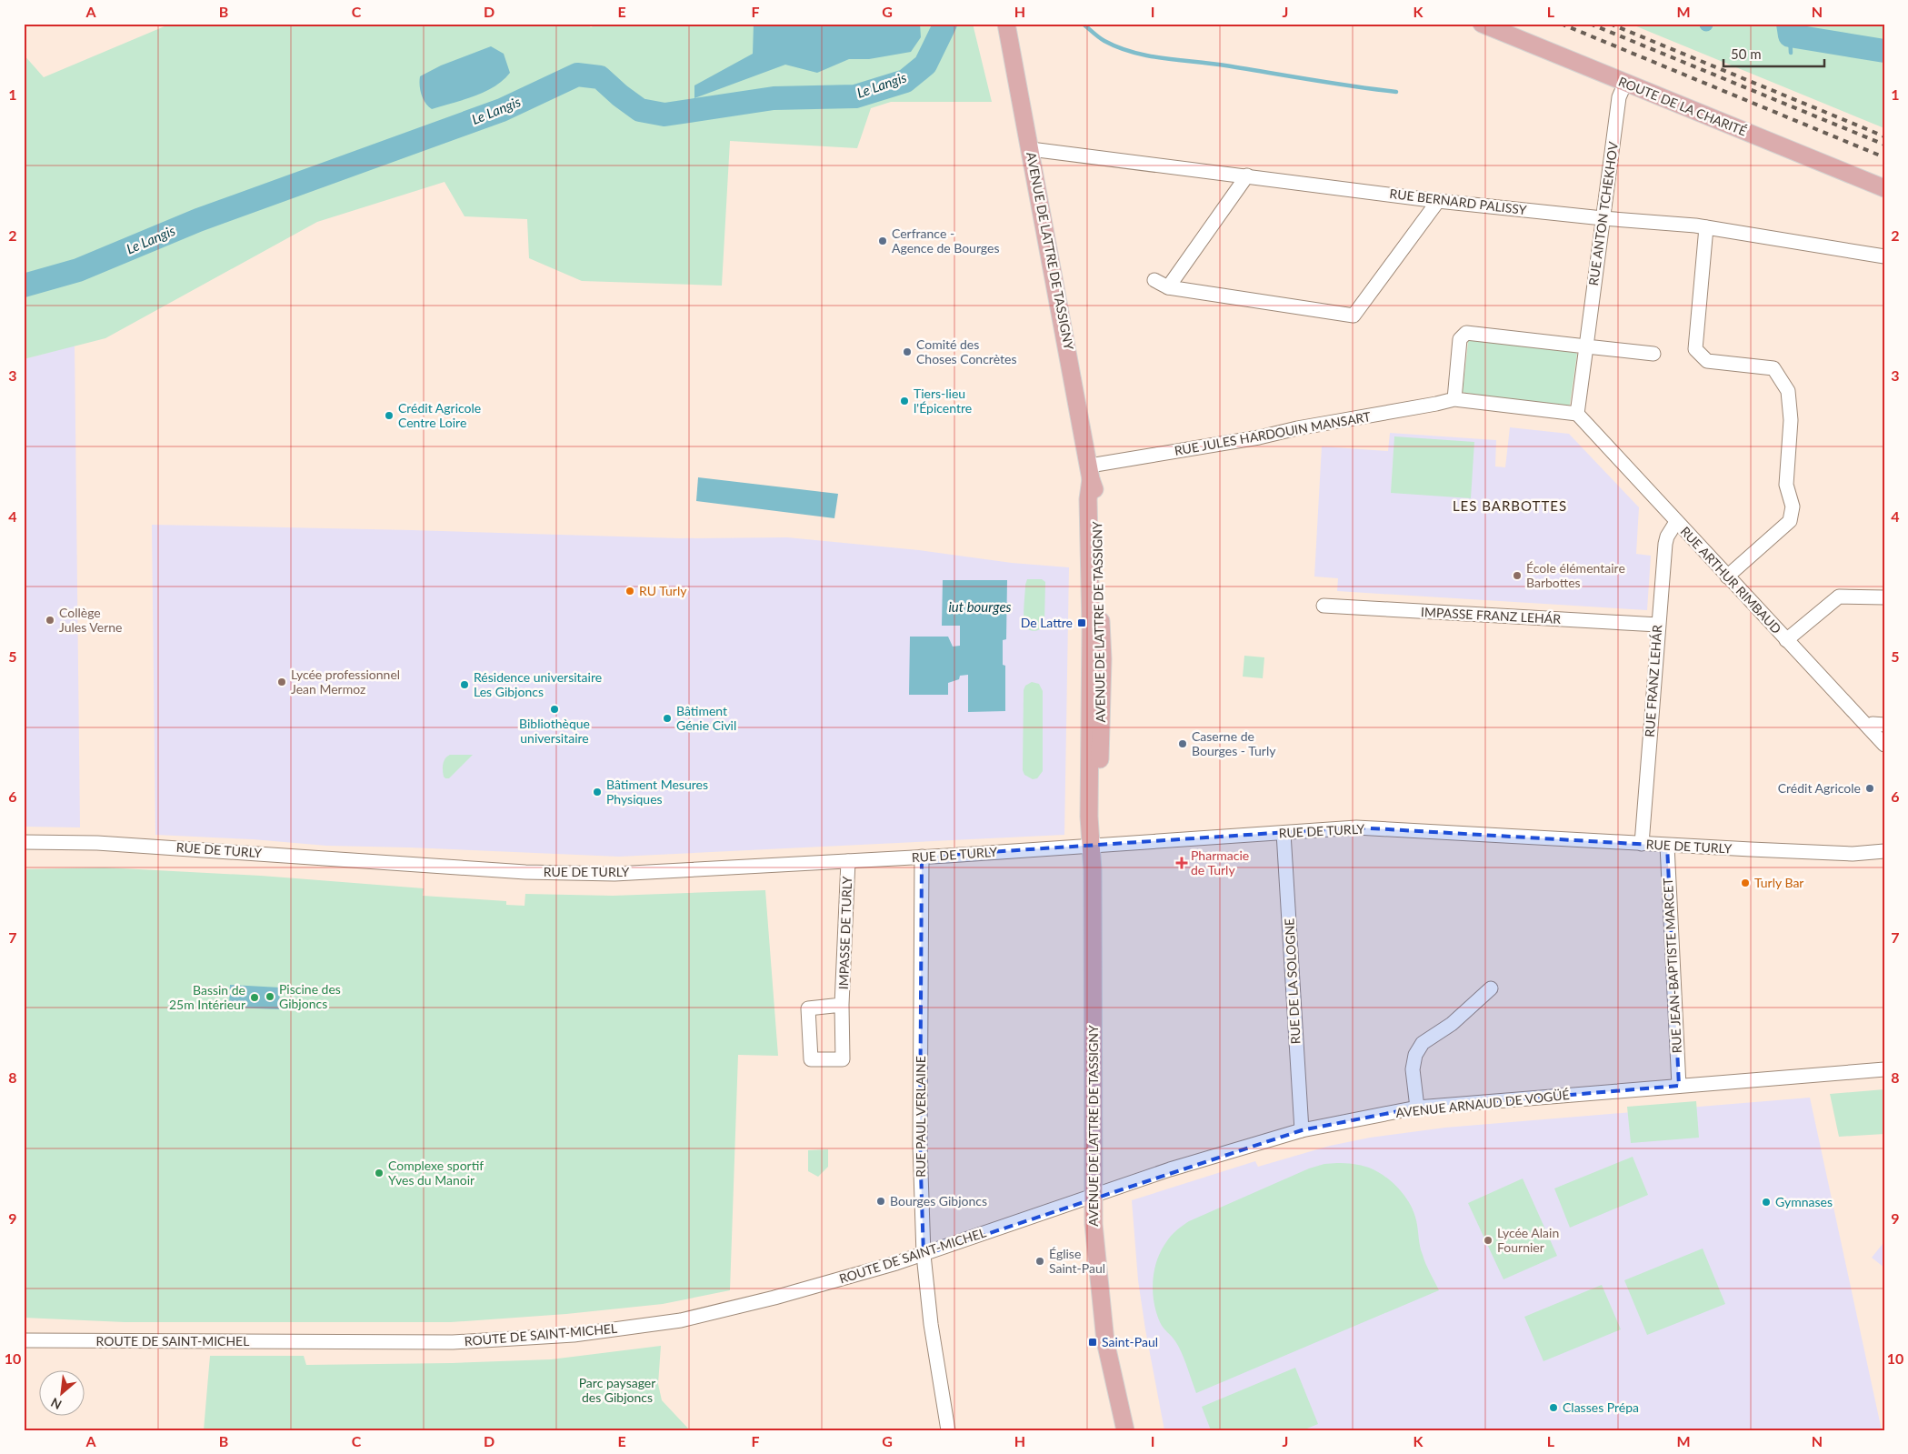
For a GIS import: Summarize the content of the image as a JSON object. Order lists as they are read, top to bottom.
{
  "streets": {
    "main road": ["ROUTE DE LA CHARITÉ", "AVENUE DE LATTRE DE TASSIGNY"],
    "street": [
      "RUE BERNARD PALISSY",
      "RUE ANTON TCHEKHOV",
      "RUE JULES HARDOUIN MANSART",
      "RUE ARTHUR RIMBAUD",
      "IMPASSE FRANZ LEHÁR",
      "RUE FRANZ LEHÁR",
      "RUE DE TURLY",
      "IMPASSE DE TURLY",
      "RUE JEAN-BAPTISTE MARCET",
      "RUE DE LA SOLOGNE",
      "AVENUE ARNAUD DE VOGÜÉ",
      "RUE PAUL VERLAINE",
      "ROUTE DE SAINT-MICHEL"
    ]
  },
  "crossings": [
    ["ROUTE DE LA CHARITÉ", "RUE ANTON TCHEKHOV"],
    ["RUE BERNARD PALISSY", "RUE ANTON TCHEKHOV"],
    ["RUE BERNARD PALISSY", "AVENUE DE LATTRE DE TASSIGNY"],
    ["RUE ANTON TCHEKHOV", "RUE ARTHUR RIMBAUD"],
    ["AVENUE DE LATTRE DE TASSIGNY", "RUE JULES HARDOUIN MANSART"],
    ["AVENUE DE LATTRE DE TASSIGNY", "RUE DE TURLY"],
    ["AVENUE DE LATTRE DE TASSIGNY", "AVENUE ARNAUD DE VOGÜÉ"],
    ["AVENUE DE LATTRE DE TASSIGNY", "ROUTE DE SAINT-MICHEL"],
    ["RUE ARTHUR RIMBAUD", "RUE FRANZ LEHÁR"],
    ["IMPASSE FRANZ LEHÁR", "RUE FRANZ LEHÁR"],
    ["RUE FRANZ LEHÁR", "RUE DE TURLY"],
    ["RUE DE TURLY", "IMPASSE DE TURLY"],
    ["RUE DE TURLY", "RUE JEAN-BAPTISTE MARCET"],
    ["RUE DE TURLY", "RUE DE LA SOLOGNE"],
    ["RUE DE TURLY", "RUE PAUL VERLAINE"],
    ["RUE JEAN-BAPTISTE MARCET", "AVENUE ARNAUD DE VOGÜÉ"],
    ["RUE DE LA SOLOGNE", "AVENUE ARNAUD DE VOGÜÉ"],
    ["AVENUE ARNAUD DE VOGÜÉ", "ROUTE DE SAINT-MICHEL"],
    ["RUE PAUL VERLAINE", "ROUTE DE SAINT-MICHEL"]
  ],
  "districts": ["LES BARBOTTES"],
  "water": ["Le Langis", "iut bourges"],
  "parks": ["Parc paysager des Gibjoncs"],
  "places": {
    "other": [
      "Cerfrance - Agence de Bourges",
      "Comité des Choses Concrètes",
      "Tiers-lieu l'Épicentre",
      "Crédit Agricole Centre Loire",
      "École élémentaire Barbottes",
      "RU Turly",
      "Collège Jules Verne",
      "Lycée professionnel Jean Mermoz",
      "Résidence universitaire Les Gibjoncs",
      "Bibliothèque universitaire",
      "Bâtiment Génie Civil",
      "Caserne de Bourges - Turly",
      "Crédit Agricole",
      "Bâtiment Mesures Physiques",
      "Turly Bar",
      "Piscine des Gibjoncs",
      "Bassin de 25m Intérieur",
      "Complexe sportif Yves du Manoir",
      "Bourges Gibjoncs",
      "Gymnases",
      "Lycée Alain Fournier",
      "Église Saint-Paul",
      "Classes Prépa"
    ],
    "transit": ["De Lattre", "Saint-Paul"],
    "health": ["Pharmacie de Turly"]
  },
  "scale_bar": "50 m",
  "north": "bottom left",
  "grid": {
    "columns": [
      "A",
      "B",
      "C",
      "D",
      "E",
      "F",
      "G",
      "H",
      "I",
      "J",
      "K",
      "L",
      "M",
      "N"
    ],
    "rows": [
      "1",
      "2",
      "3",
      "4",
      "5",
      "6",
      "7",
      "8",
      "9",
      "10"
    ]
  }
}
